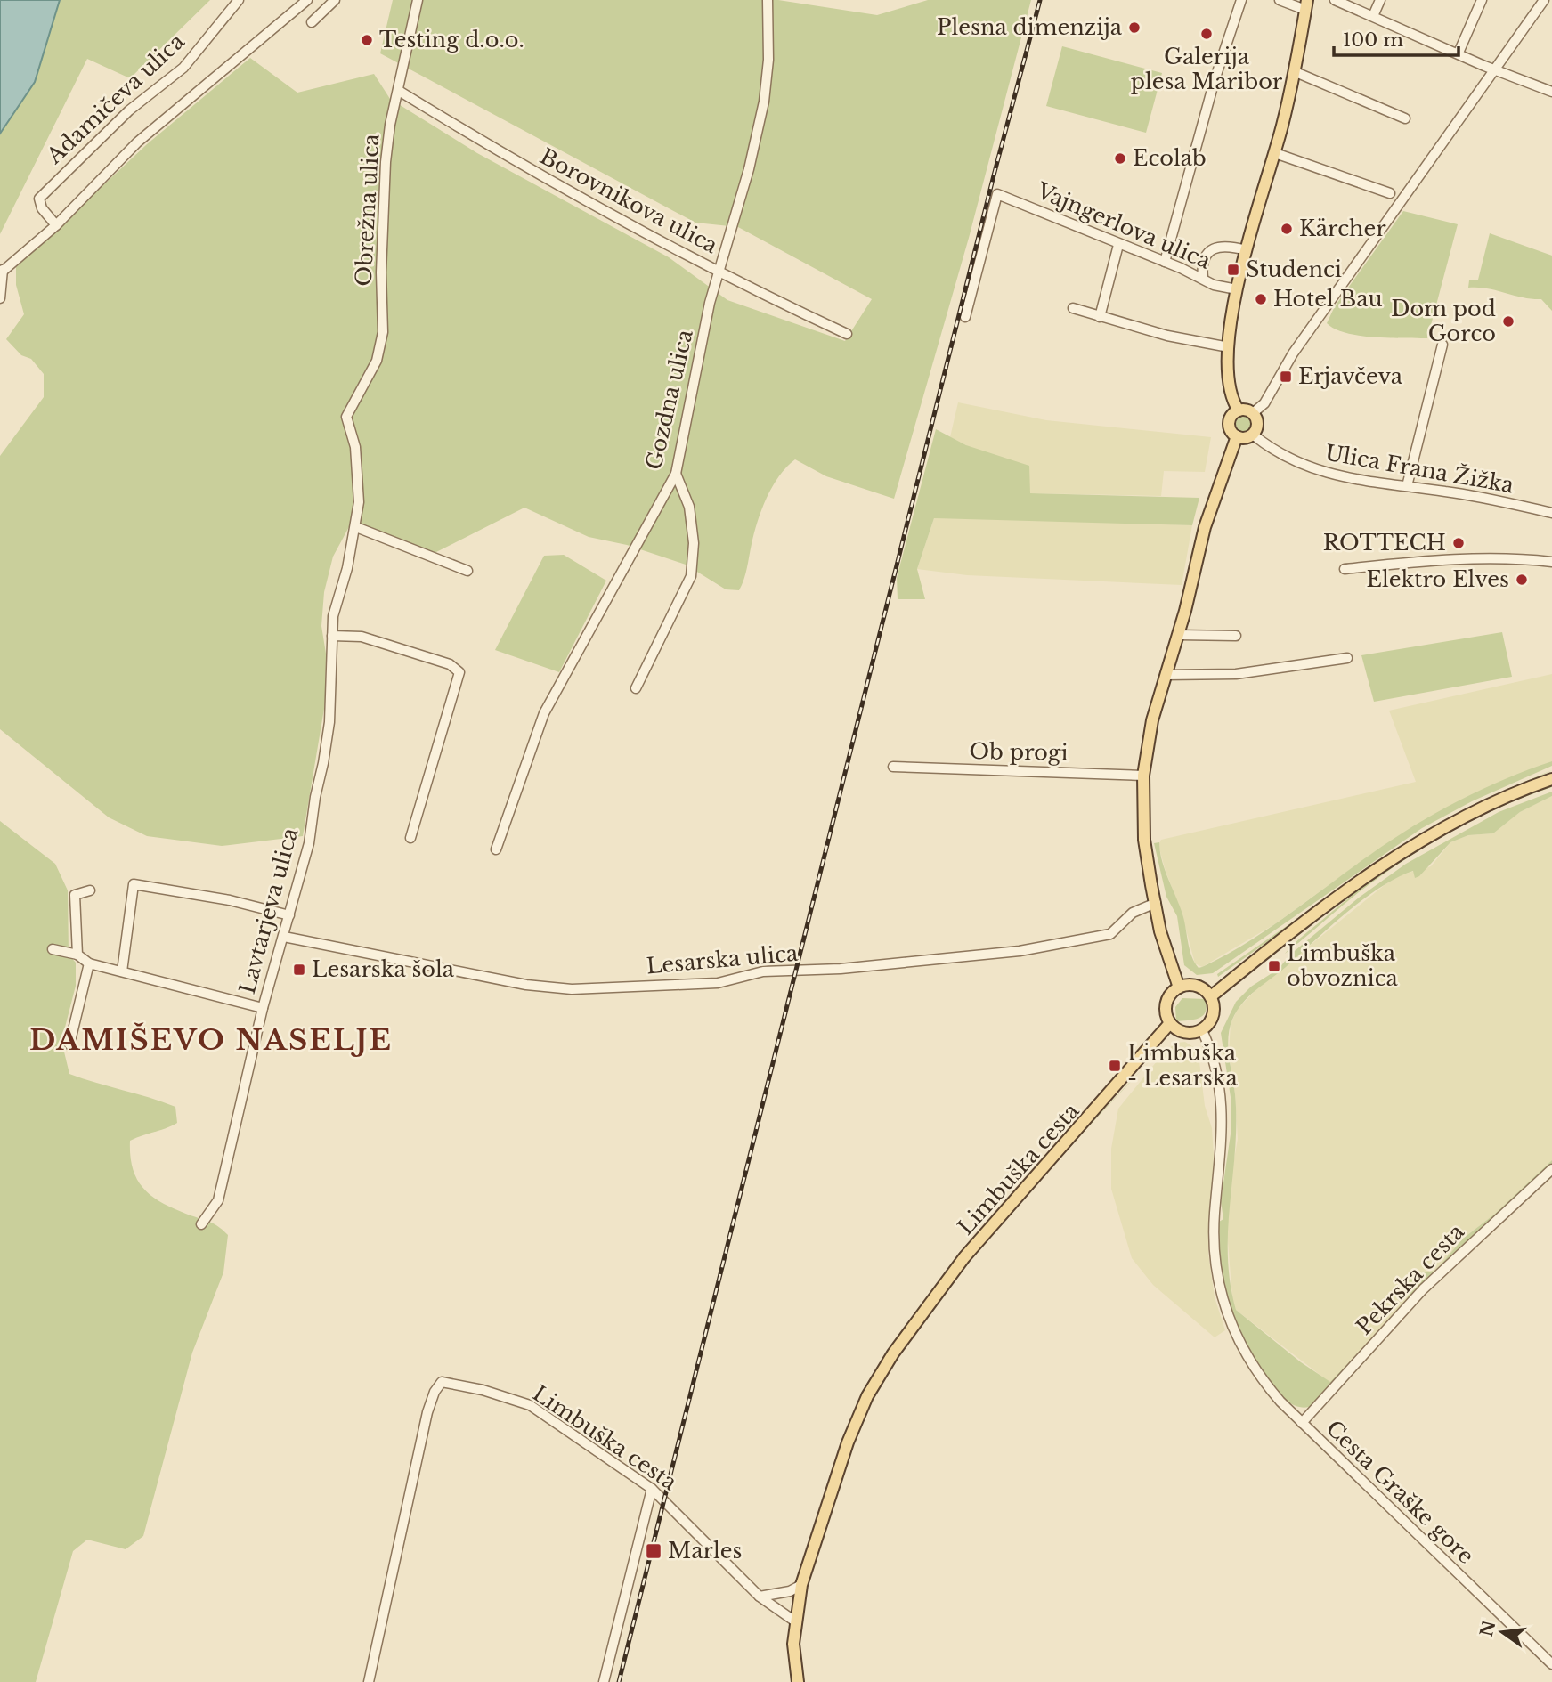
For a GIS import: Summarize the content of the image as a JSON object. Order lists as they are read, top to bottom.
{
  "streets": {
    "main road": ["Limbuška cesta"],
    "street": [
      "Adamičeva ulica",
      "Borovnikova ulica",
      "Obrežna ulica",
      "Vajngerlova ulica",
      "Gozdna ulica",
      "Ulica Frana Žižka",
      "Ob progi",
      "Lavtarjeva ulica",
      "Lesarska ulica",
      "Pekrska cesta",
      "Cesta Graške gore"
    ]
  },
  "crossings": [
    ["Borovnikova ulica", "Obrežna ulica"],
    ["Borovnikova ulica", "Gozdna ulica"],
    ["Obrežna ulica", "Lavtarjeva ulica"],
    ["Lavtarjeva ulica", "Lesarska ulica"],
    ["Limbuška cesta", "Cesta Graške gore"],
    ["Pekrska cesta", "Cesta Graške gore"]
  ],
  "districts": ["DAMIŠEVO NASELJE"],
  "places": {
    "other": [
      "Plesna dimenzija",
      "Galerija plesa Maribor",
      "Testing d.o.o.",
      "Ecolab",
      "Kärcher",
      "Hotel Bau",
      "Dom pod Gorco",
      "ROTTECH",
      "Elektro Elves"
    ],
    "transit": [
      "Studenci",
      "Erjavčeva",
      "Limbuška obvoznica",
      "Lesarska šola",
      "Limbuška - Lesarska",
      "Marles"
    ]
  },
  "scale_bar": "100 m",
  "north": "left"
}
